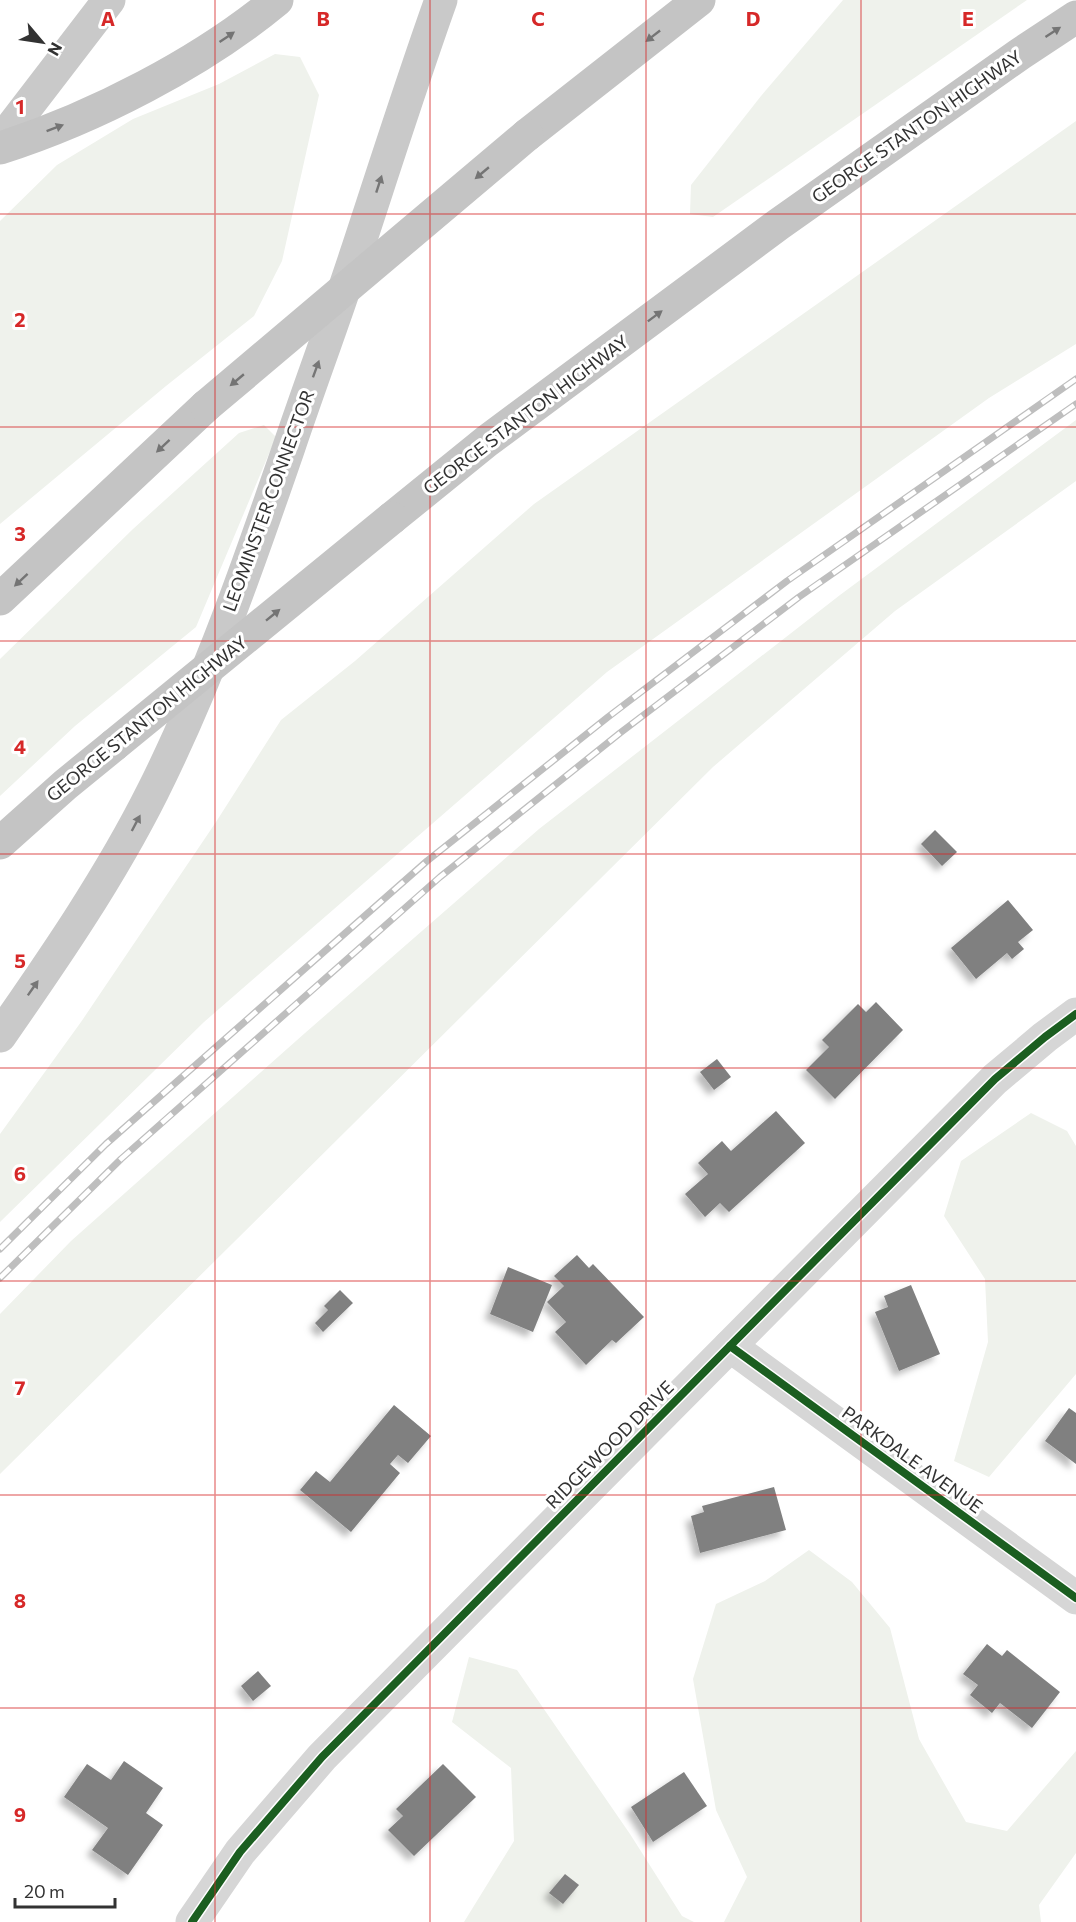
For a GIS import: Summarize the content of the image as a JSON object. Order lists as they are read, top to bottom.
{
  "streets": {
    "highway": ["GEORGE STANTON HIGHWAY"],
    "main road": ["LEOMINSTER CONNECTOR"],
    "street": ["RIDGEWOOD DRIVE", "PARKDALE AVENUE"]
  },
  "crossings": [
    ["RIDGEWOOD DRIVE", "PARKDALE AVENUE"]
  ],
  "one_way": ["LEOMINSTER CONNECTOR"],
  "scale_bar": "20 m",
  "north": "bottom right",
  "grid": {
    "columns": [
      "A",
      "B",
      "C",
      "D",
      "E"
    ],
    "rows": [
      "1",
      "2",
      "3",
      "4",
      "5",
      "6",
      "7",
      "8",
      "9"
    ]
  }
}
